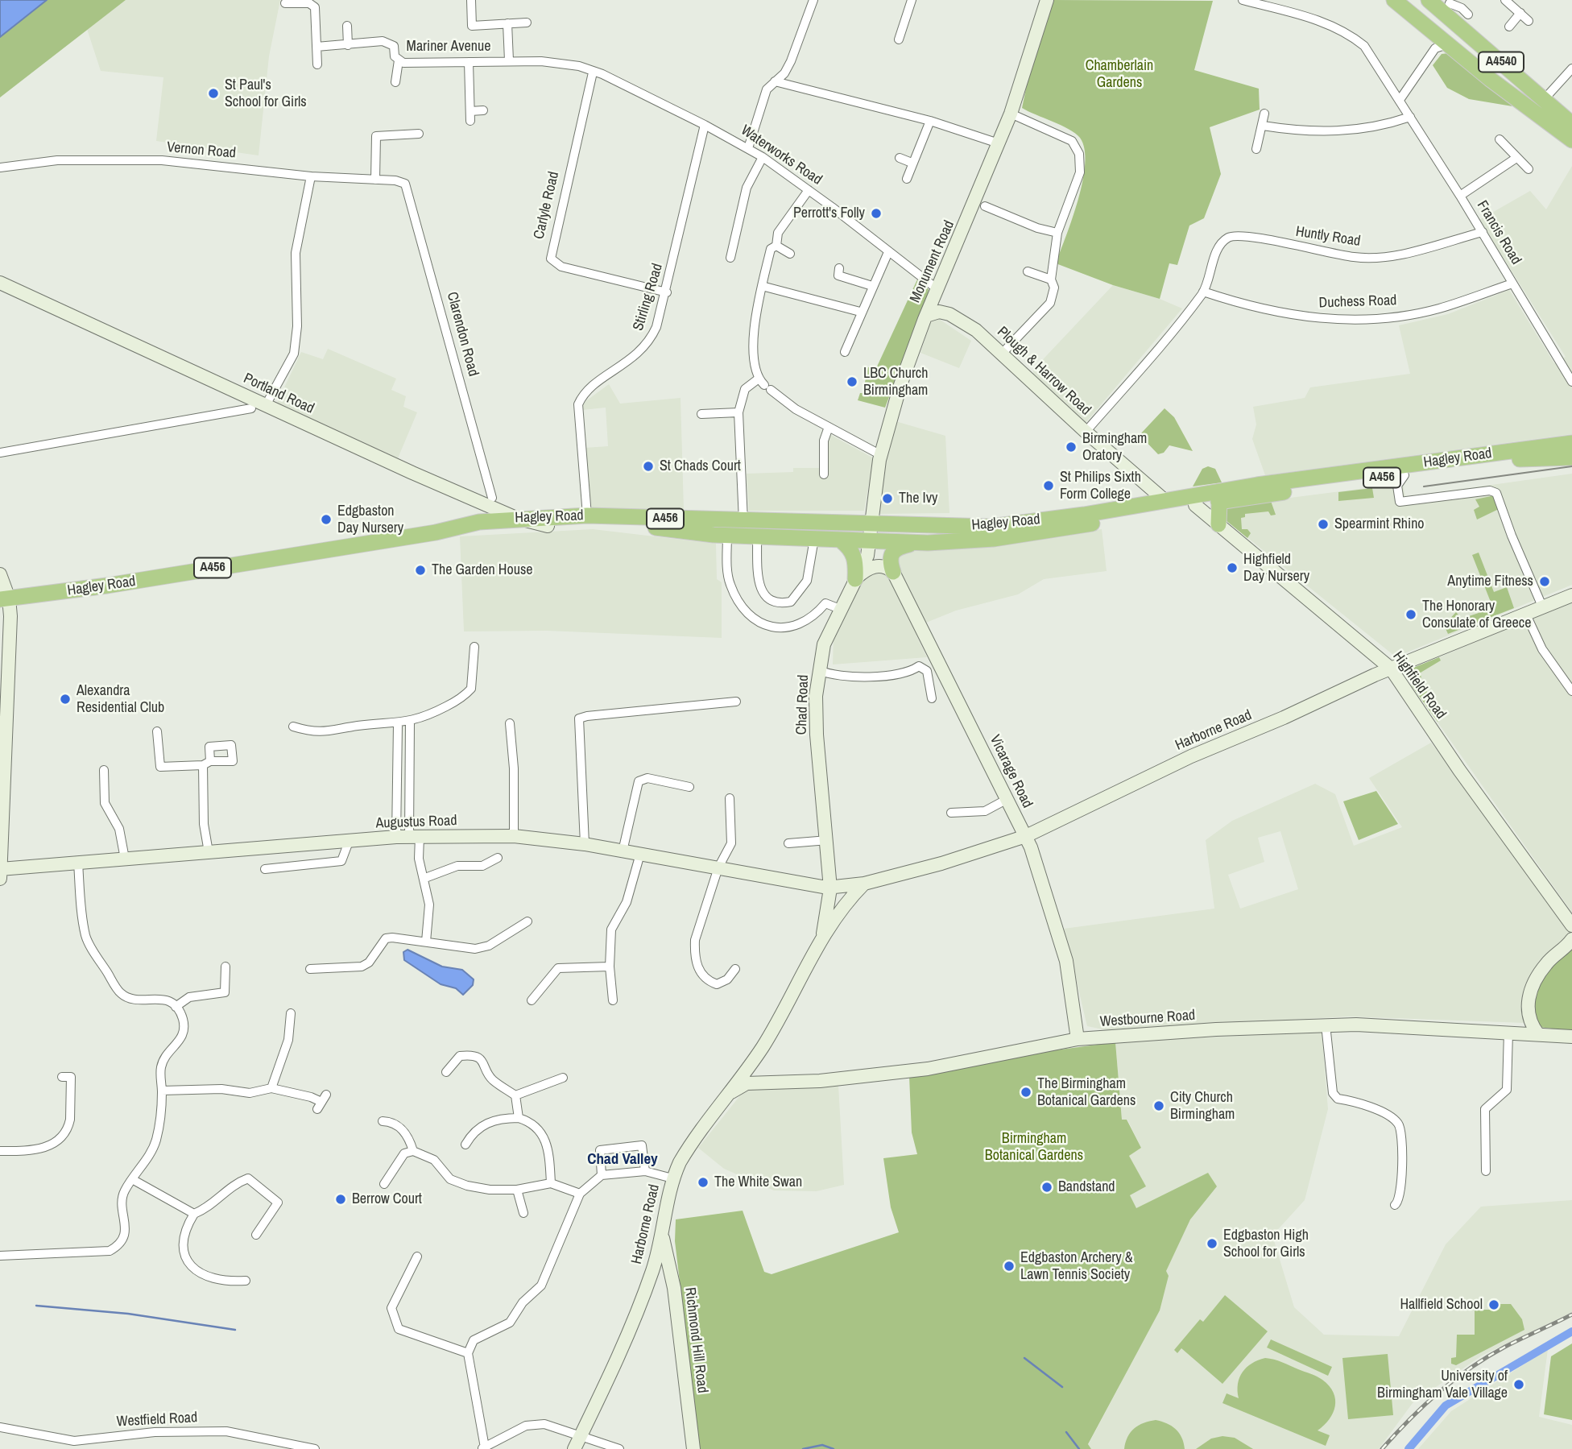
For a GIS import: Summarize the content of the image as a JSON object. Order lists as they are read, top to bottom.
{
  "streets": {
    "highway": ["A4540", "Hagley Road", "A456"],
    "main road": [
      "Monument Road",
      "Plough & Harrow Road",
      "Portland Road",
      "Highfield Road",
      "Chad Road",
      "Harborne Road",
      "Vicarage Road",
      "Augustus Road",
      "Westbourne Road",
      "Richmond Hill Road"
    ],
    "street": [
      "Mariner Avenue",
      "Vernon Road",
      "Waterworks Road",
      "Carlyle Road",
      "Francis Road",
      "Huntly Road",
      "Stirling Road",
      "Duchess Road",
      "Clarendon Road",
      "Westfield Road"
    ]
  },
  "crossings": [
    ["Mariner Avenue", "Waterworks Road"],
    ["Mariner Avenue", "Carlyle Road"],
    ["Vernon Road", "Clarendon Road"],
    ["Waterworks Road", "Carlyle Road"],
    ["Waterworks Road", "Monument Road"],
    ["Waterworks Road", "Stirling Road"],
    ["Carlyle Road", "Stirling Road"],
    ["Francis Road", "Huntly Road"],
    ["Francis Road", "Duchess Road"],
    ["Huntly Road", "Duchess Road"],
    ["Huntly Road", "Plough & Harrow Road"],
    ["Monument Road", "Hagley Road"],
    ["Monument Road", "Chad Road"],
    ["Stirling Road", "Hagley Road"],
    ["Plough & Harrow Road", "Hagley Road"],
    ["Portland Road", "Hagley Road"],
    ["Hagley Road", "Highfield Road"],
    ["Hagley Road", "Chad Road"],
    ["Highfield Road", "Harborne Road"],
    ["Chad Road", "Harborne Road"],
    ["Chad Road", "Augustus Road"],
    ["Harborne Road", "Vicarage Road"],
    ["Harborne Road", "Augustus Road"],
    ["Harborne Road", "Westbourne Road"],
    ["Harborne Road", "Richmond Hill Road"],
    ["Vicarage Road", "Westbourne Road"]
  ],
  "districts": ["Chad Valley"],
  "parks": ["Chamberlain Gardens", "Birmingham Botanical Gardens"],
  "places": [
    "St Paul's School for Girls",
    "Perrott's Folly",
    "LBC Church Birmingham",
    "Birmingham Oratory",
    "St Chads Court",
    "St Philips Sixth Form College",
    "The Ivy",
    "Edgbaston Day Nursery",
    "Spearmint Rhino",
    "Highfield Day Nursery",
    "The Garden House",
    "Anytime Fitness",
    "The Honorary Consulate of Greece",
    "Alexandra Residential Club",
    "The Birmingham Botanical Gardens",
    "City Church Birmingham",
    "The White Swan",
    "Bandstand",
    "Berrow Court",
    "Edgbaston High School for Girls",
    "Edgbaston Archery & Lawn Tennis Society",
    "Hallfield School",
    "University of Birmingham Vale Village"
  ]
}
